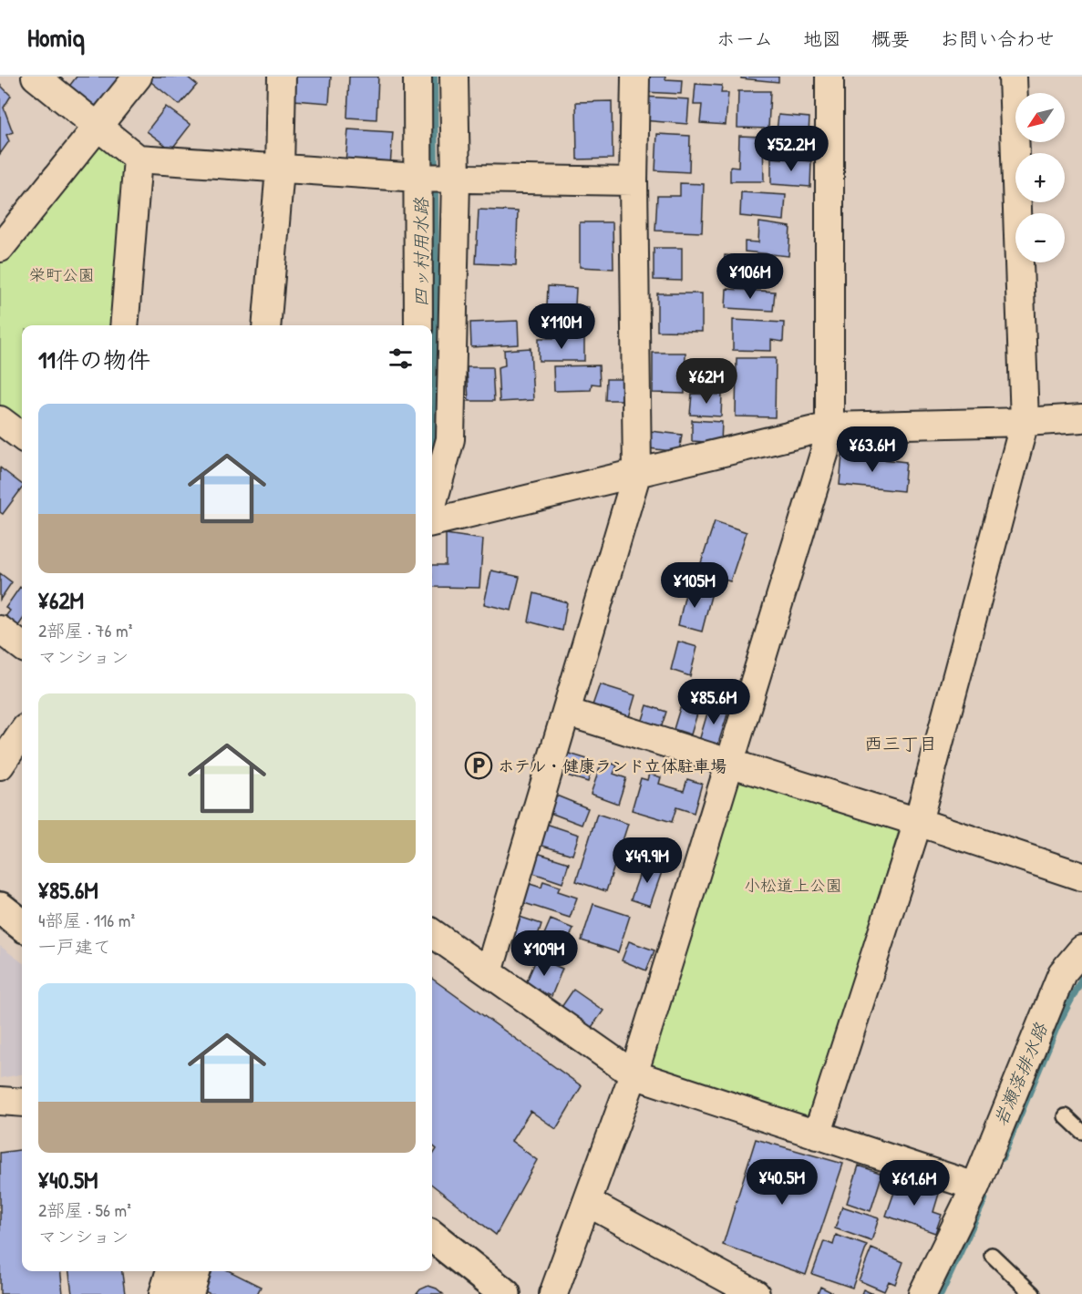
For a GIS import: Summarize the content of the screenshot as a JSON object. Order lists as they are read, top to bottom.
{
  "districts": ["西三丁目"],
  "water": ["四ッ村用水路", "岩瀬落排水路"],
  "parks": ["栄町公園", "小松道上公園"],
  "places": {
    "parking": ["ホテル・健康ランド立体駐車場"]
  },
  "north": "bottom left",
  "page": {
    "header": "Homiq",
    "nav": [
      "ホーム",
      "地図",
      "概要",
      "お問い合わせ"
    ],
    "map_buttons": ["+", "−"],
    "price": [
      "¥52.2M",
      "¥106M",
      "¥110M",
      "¥62M",
      "¥63.6M",
      "¥105M",
      "¥85.6M",
      "¥49.9M",
      "¥109M",
      "¥40.5M",
      "¥61.6M"
    ],
    "heading": "11件の物件",
    "list": [
      {
        "name": "¥62M",
        "note": "2部屋 · 76 m² · マンション"
      },
      {
        "name": "¥85.6M",
        "note": "4部屋 · 116 m² · 一戸建て"
      },
      {
        "name": "¥40.5M",
        "note": "2部屋 · 56 m² · マンション"
      }
    ]
  }
}
